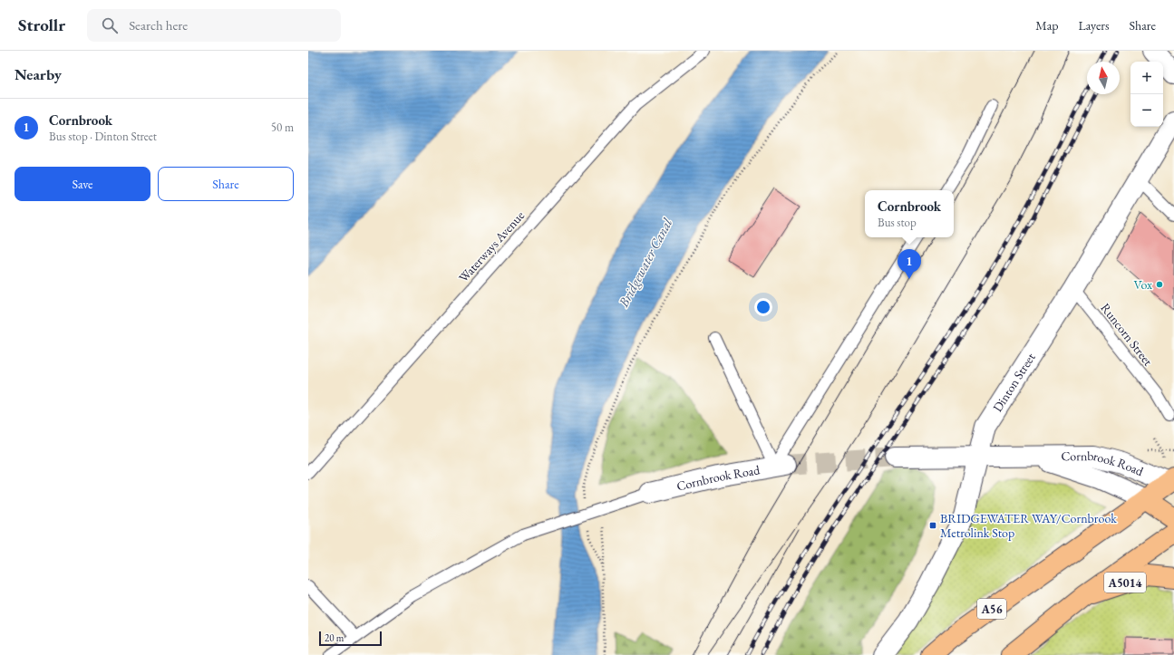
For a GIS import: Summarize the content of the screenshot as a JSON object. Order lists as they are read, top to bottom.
{
  "streets": {
    "main road": ["A5014", "A56"],
    "street": ["Dinton Street", "Cornbrook Road"],
    "lane": ["Waterways Avenue", "Runcorn Street"]
  },
  "crossings": [
    ["Runcorn Street", "Dinton Street"],
    ["Dinton Street", "Cornbrook Road"],
    ["Cornbrook Road", "A56"]
  ],
  "water": ["Bridgewater Canal"],
  "places": {
    "other": ["Vox"],
    "transit": ["BRIDGEWATER WAY/Cornbrook Metrolink Stop"]
  },
  "scale_bar": "20 m",
  "north": "top",
  "page": {
    "header": "Strollr",
    "search": "Search here",
    "nav": ["Map", "Layers", "Share"],
    "heading": "Nearby",
    "map_buttons": ["+", "−"],
    "list": [
      {
        "mark": "1",
        "name": "Cornbrook",
        "note": "Bus stop · Dinton Street",
        "value": "50 m"
      }
    ],
    "buttons": ["Save", "Share"],
    "popup": ["Cornbrook", "Bus stop"],
    "pins": "1",
    "scale": "20 m"
  }
}
